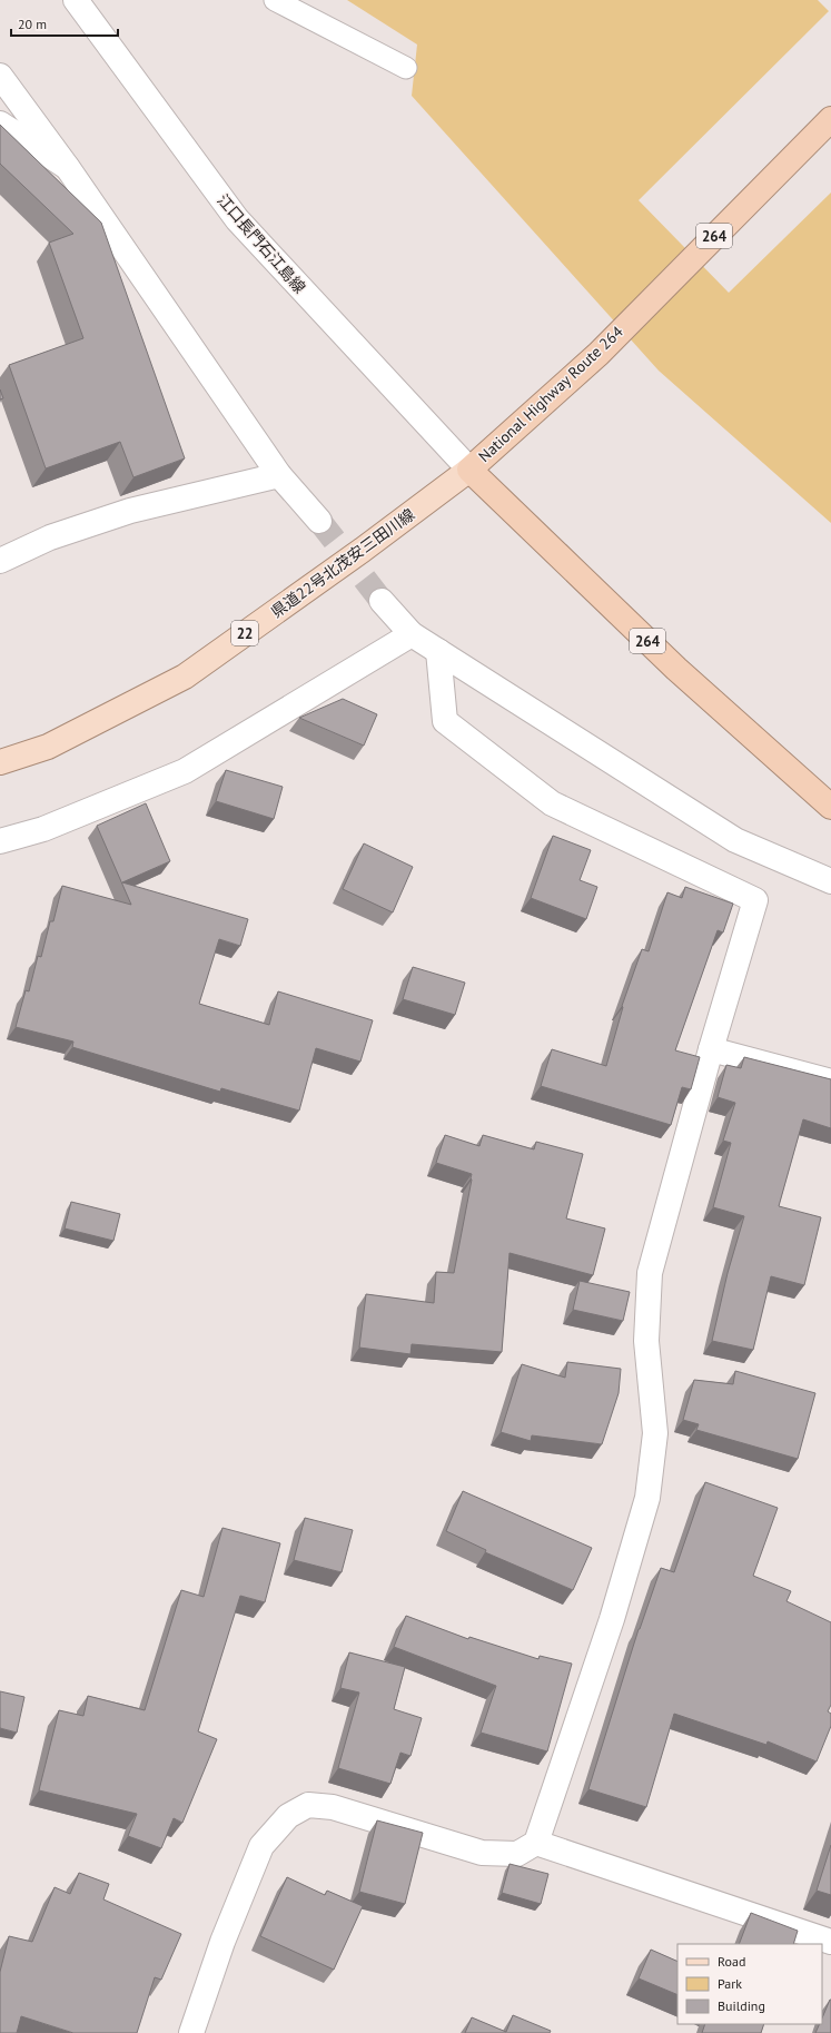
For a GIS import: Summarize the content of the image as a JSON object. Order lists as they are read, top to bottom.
{
  "streets": {
    "highway": ["264", "National Highway Route 264"],
    "main road": ["県道22号北茂安三田川線", "22"],
    "street": ["江口長門石江島線"]
  },
  "crossings": [
    ["江口長門石江島線", "National Highway Route 264"],
    ["江口長門石江島線", "県道22号北茂安三田川線"],
    ["National Highway Route 264", "県道22号北茂安三田川線"]
  ],
  "legend": ["Road", "Park", "Building"],
  "scale_bar": "20 m"
}
